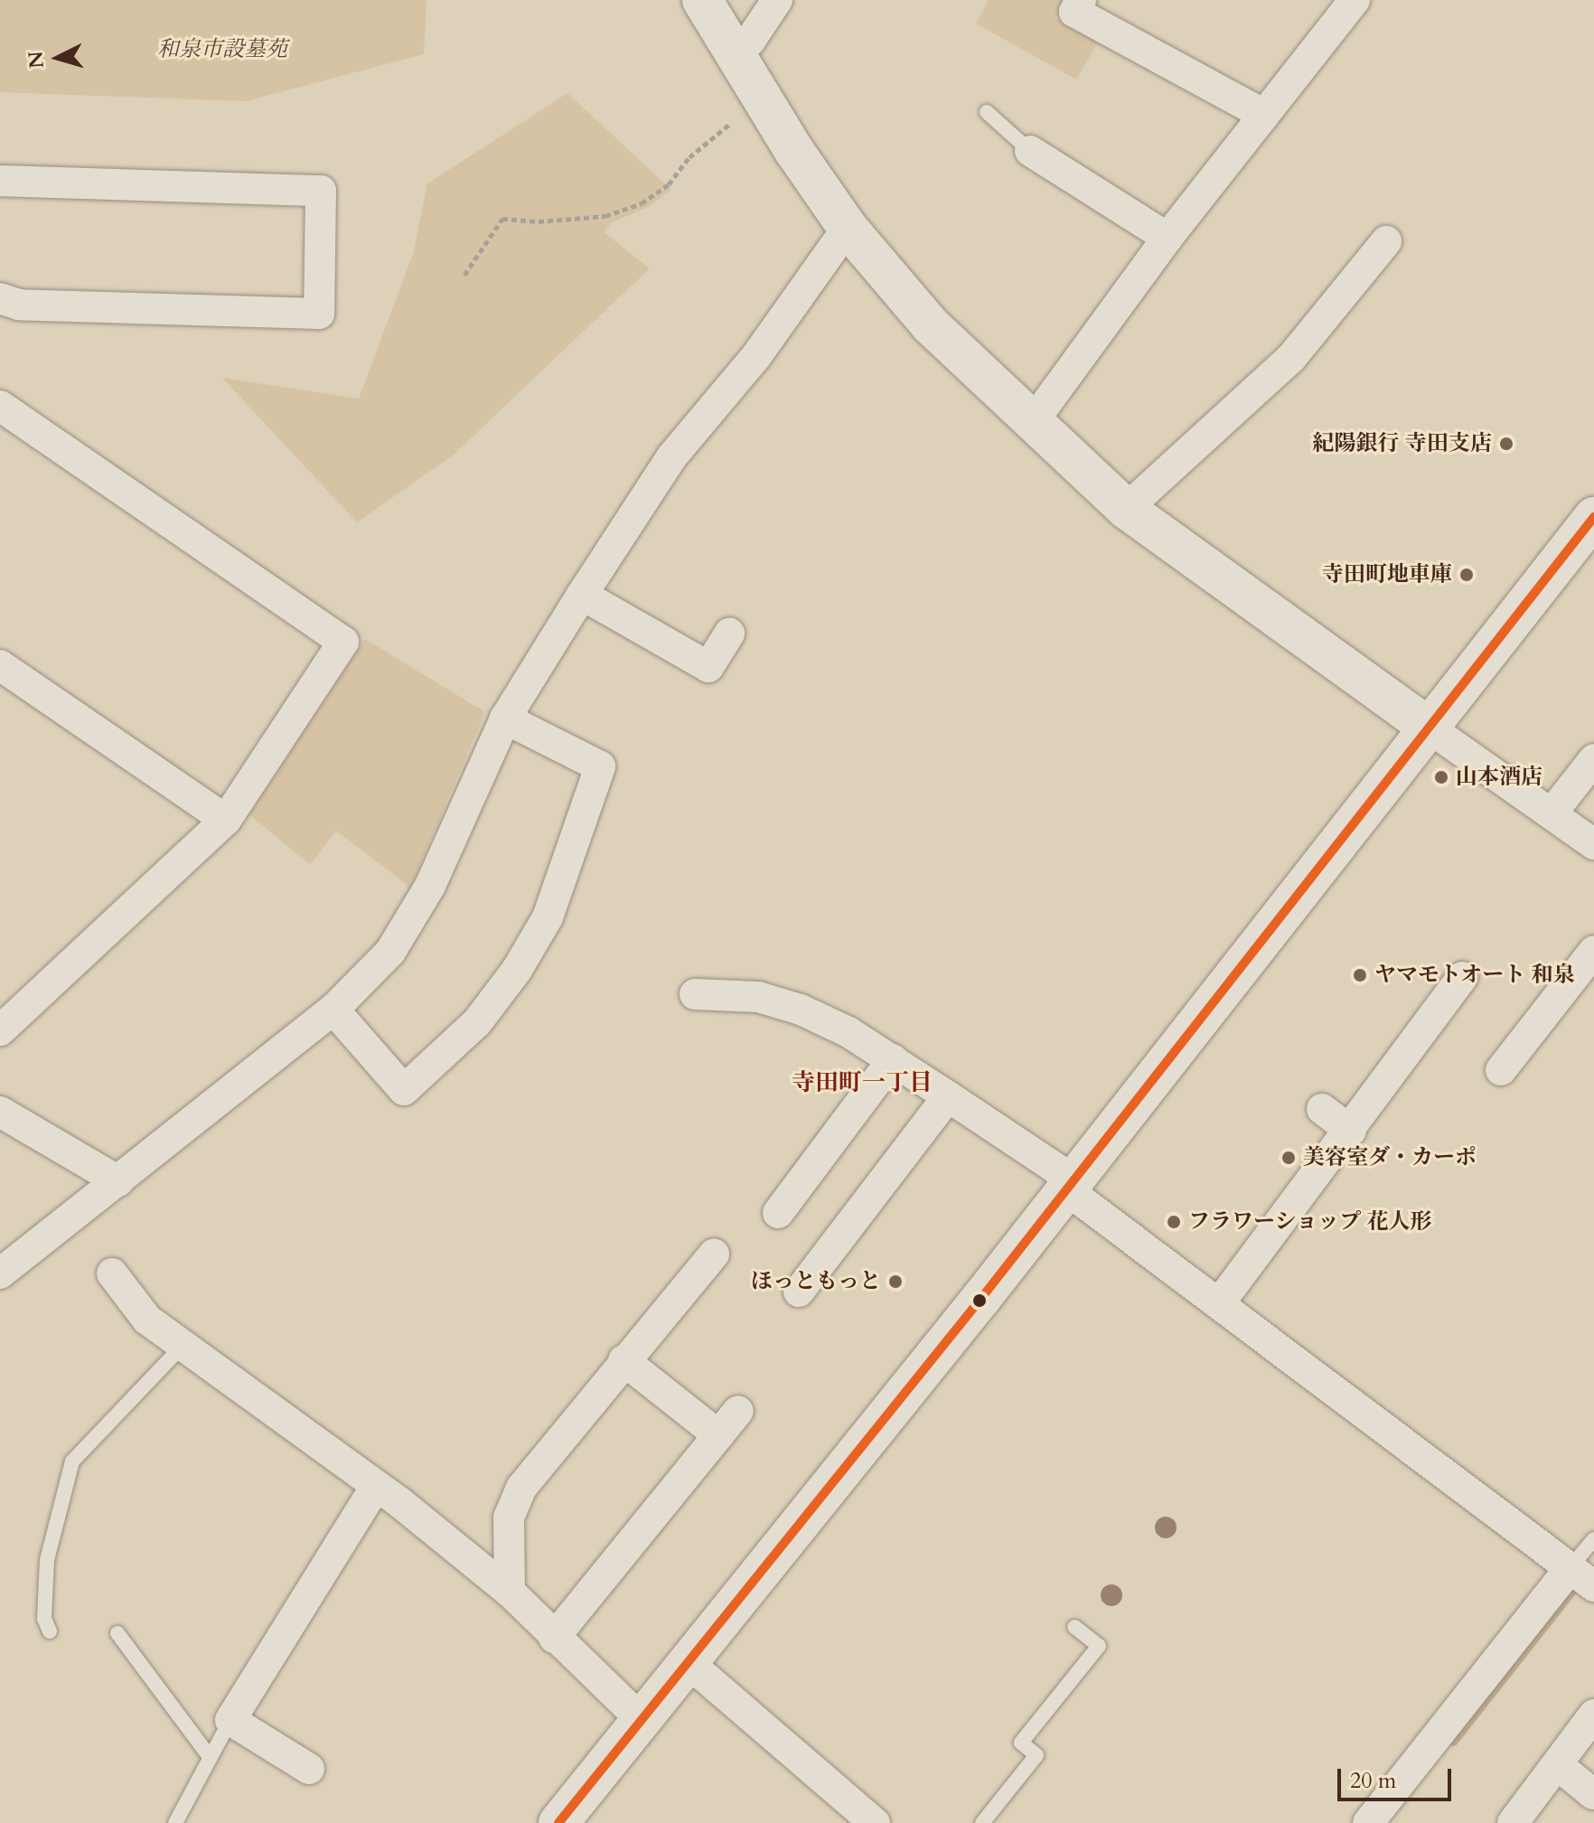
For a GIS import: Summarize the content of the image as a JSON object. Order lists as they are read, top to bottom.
{
  "districts": ["寺田町一丁目"],
  "parks": ["和泉市設墓苑"],
  "places": [
    "紀陽銀行 寺田支店",
    "寺田町地車庫",
    "山本酒店",
    "ヤマモトオート 和泉",
    "美容室ダ・カーポ",
    "フラワーショップ 花人形",
    "ほっともっと"
  ],
  "scale_bar": "20 m",
  "north": "left"
}
